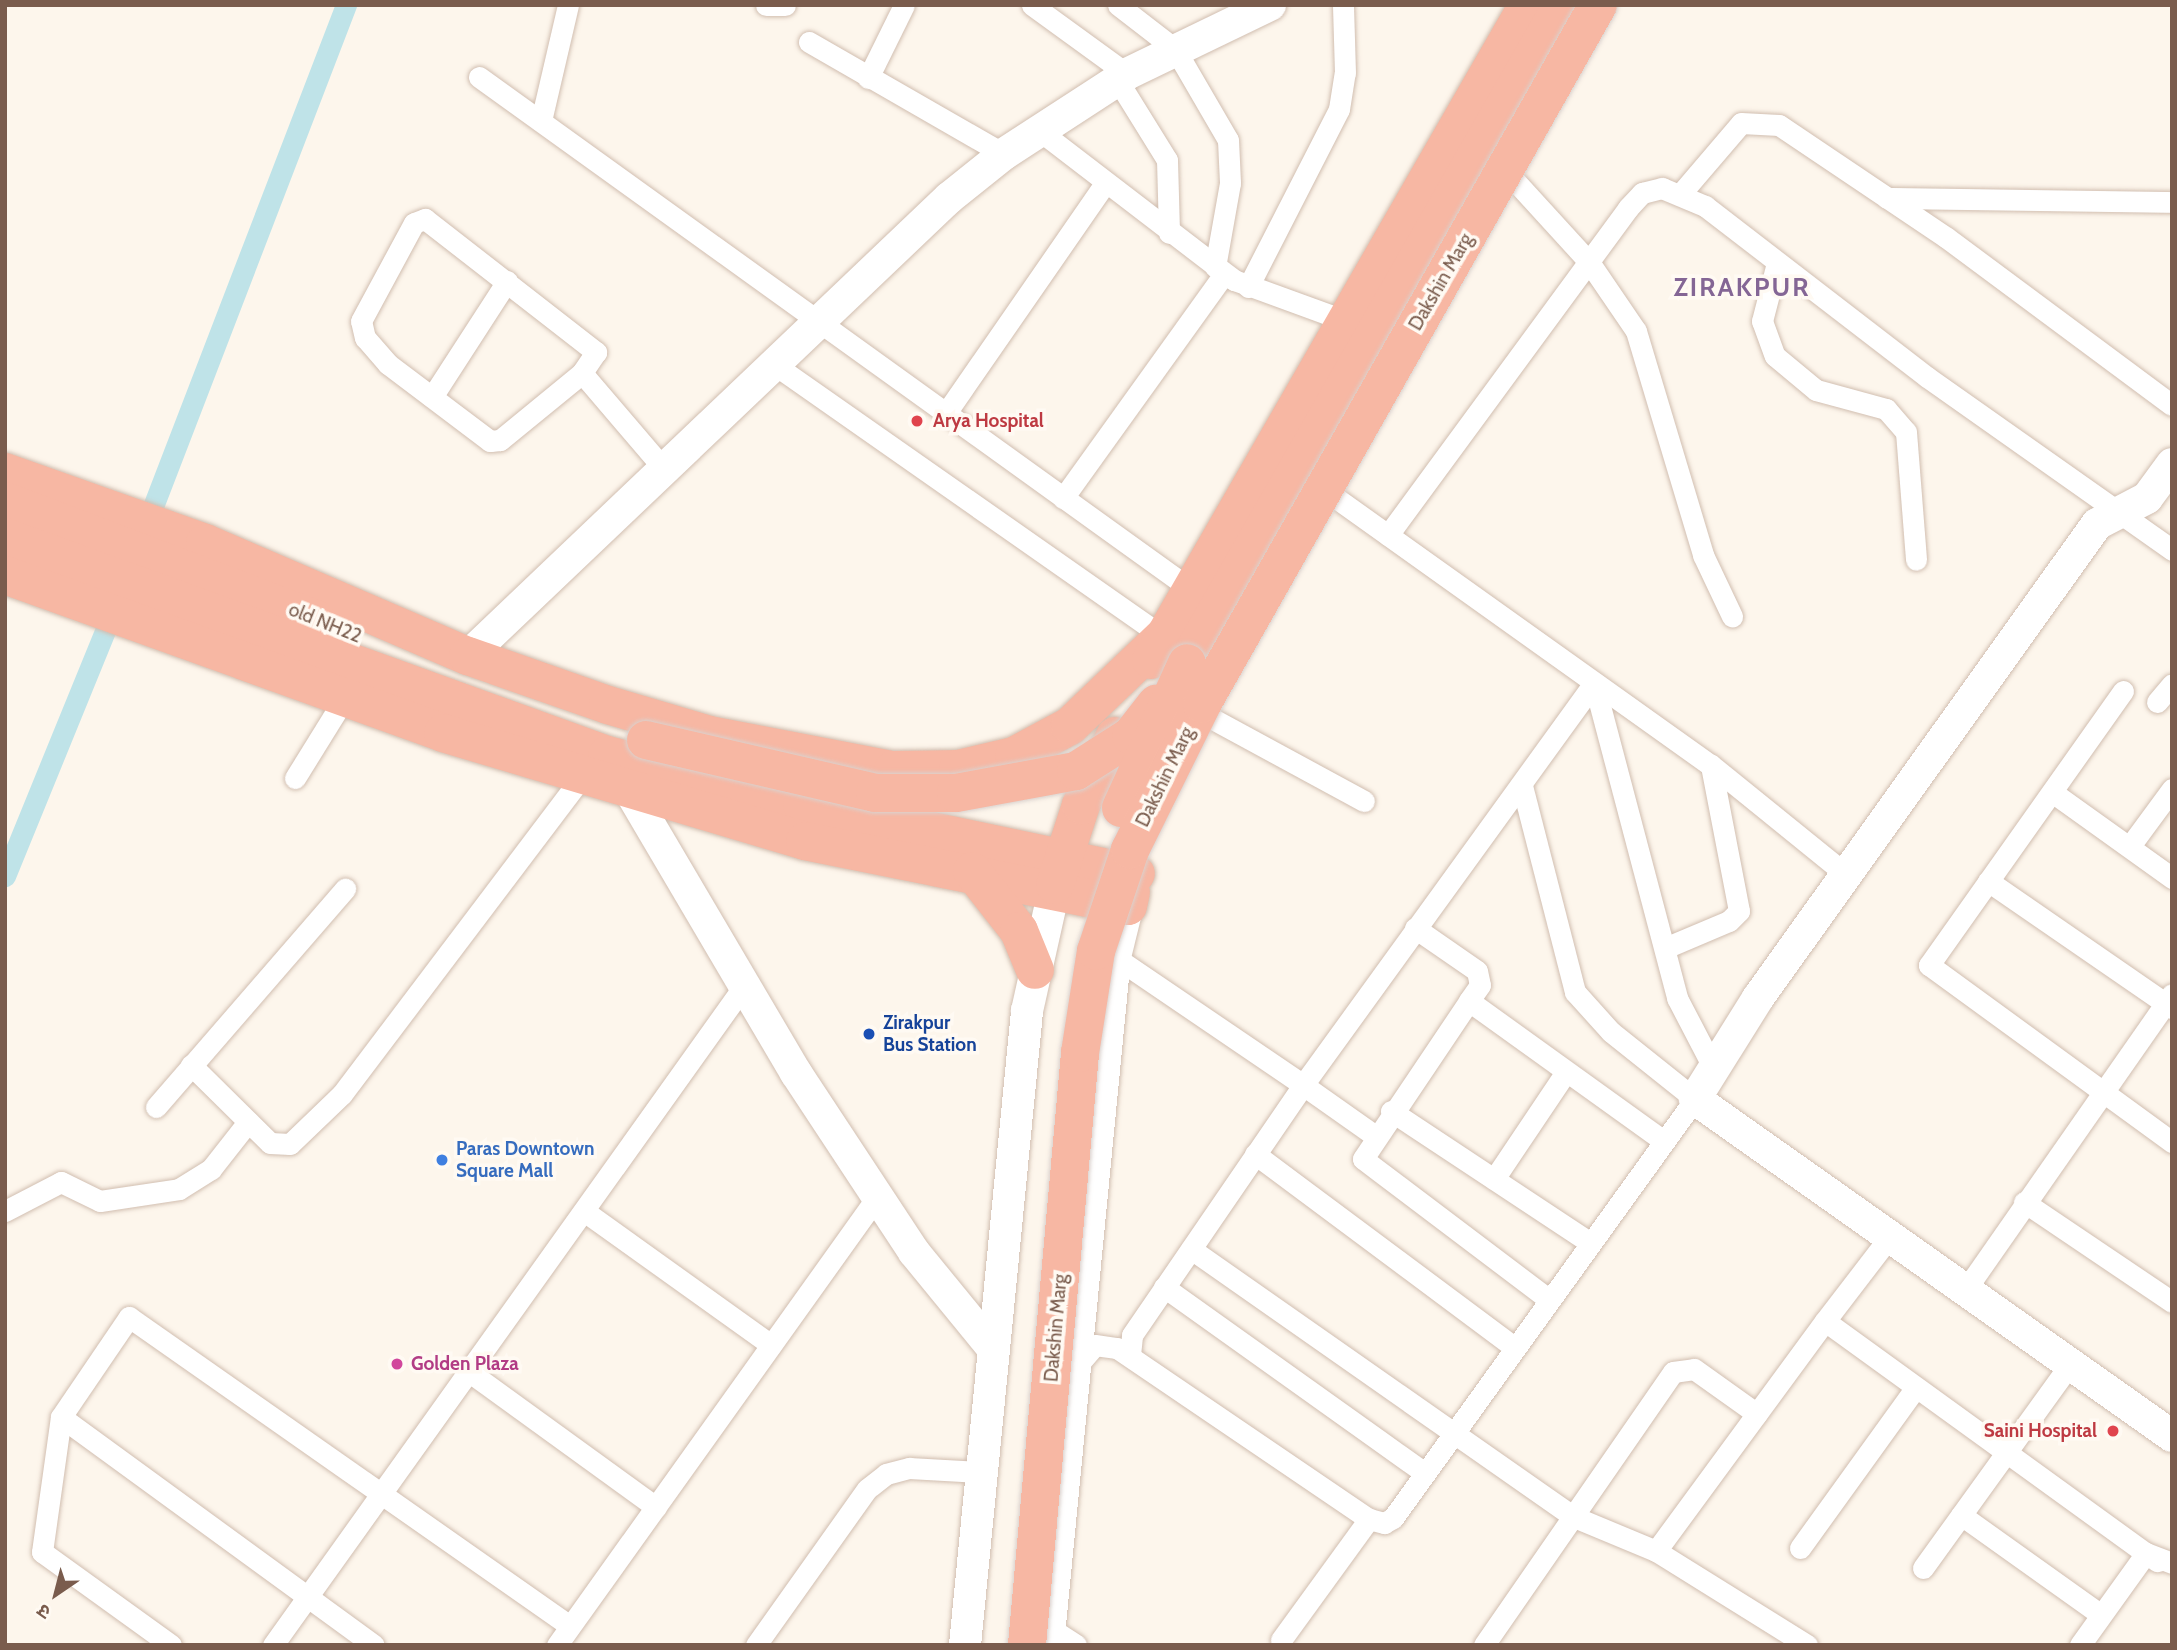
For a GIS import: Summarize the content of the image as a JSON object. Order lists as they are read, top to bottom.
{
  "streets": {
    "highway": ["Dakshin Marg", "old NH22"]
  },
  "crossings": [
    ["Dakshin Marg", "old NH22"]
  ],
  "districts": ["ZIRAKPUR"],
  "places": [
    "Arya Hospital",
    "Zirakpur Bus Station",
    "Paras Downtown Square Mall",
    "Golden Plaza",
    "Saini Hospital"
  ],
  "north": "bottom left"
}
